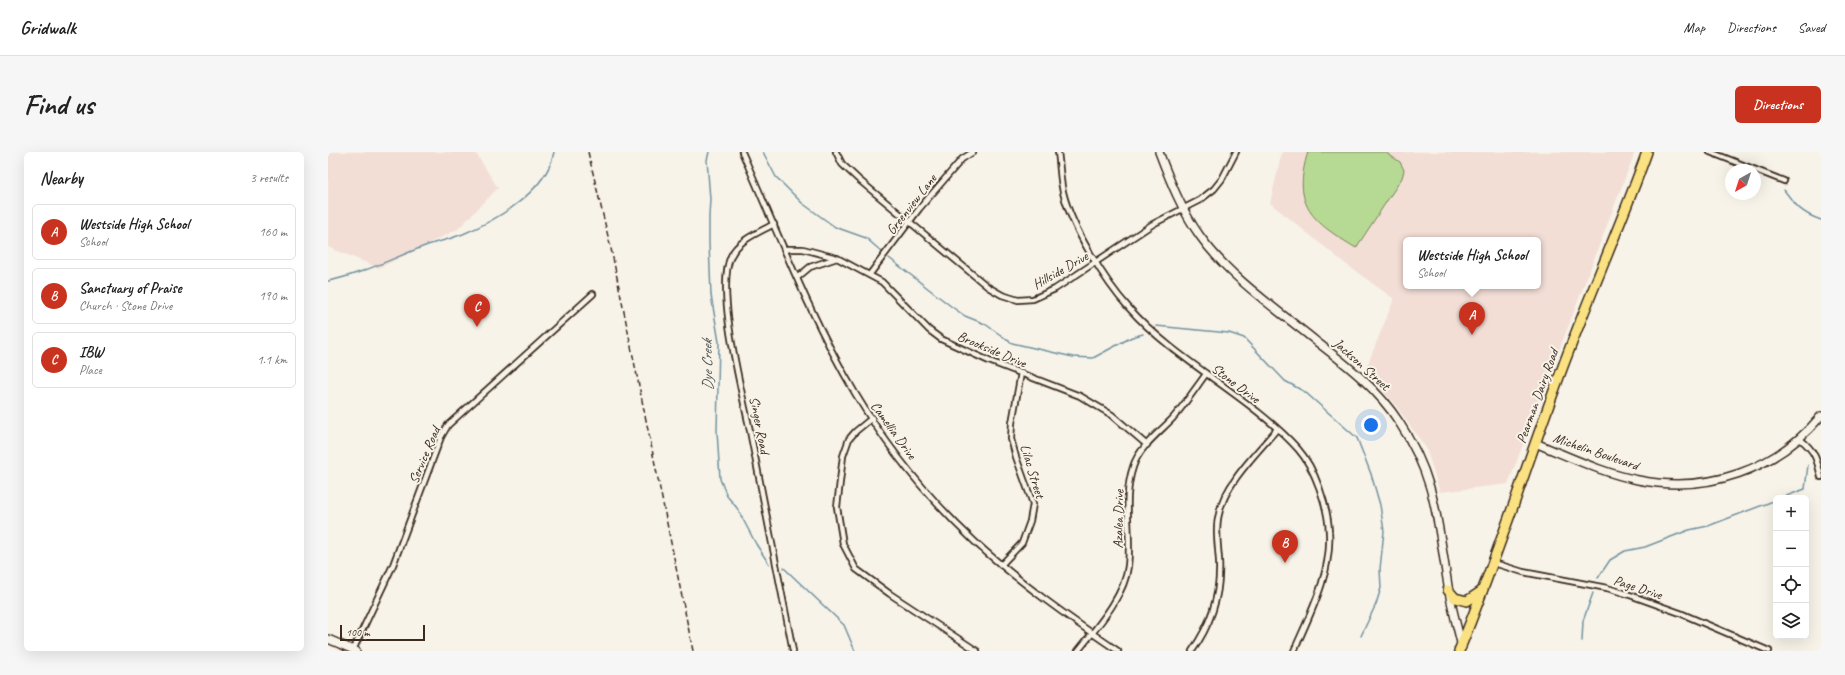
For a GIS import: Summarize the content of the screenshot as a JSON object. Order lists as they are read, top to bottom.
{
  "streets": {
    "highway": ["Pearman Dairy Road"],
    "street": [
      "Greenview Lane",
      "Hillside Drive",
      "Brookside Drive",
      "Jackson Street",
      "Stone Drive",
      "Singer Road",
      "Camellia Drive",
      "Michelin Boulevard",
      "Service Road",
      "Lilac Street",
      "Azalea Drive",
      "Page Drive"
    ]
  },
  "crossings": [
    ["Greenview Lane", "Hillside Drive"],
    ["Greenview Lane", "Brookside Drive"],
    ["Hillside Drive", "Jackson Street"],
    ["Hillside Drive", "Stone Drive"],
    ["Brookside Drive", "Camellia Drive"],
    ["Brookside Drive", "Lilac Street"],
    ["Brookside Drive", "Azalea Drive"],
    ["Jackson Street", "Pearman Dairy Road"],
    ["Stone Drive", "Azalea Drive"],
    ["Pearman Dairy Road", "Michelin Boulevard"],
    ["Pearman Dairy Road", "Page Drive"],
    ["Singer Road", "Camellia Drive"],
    ["Camellia Drive", "Lilac Street"],
    ["Camellia Drive", "Azalea Drive"]
  ],
  "water": ["Dye Creek"],
  "scale_bar": "100 m",
  "north": "bottom left",
  "page": {
    "header": "Gridwalk",
    "nav": ["Map", "Directions", "Saved"],
    "buttons": "Directions",
    "title": "Find us",
    "heading": ["Nearby", "3 results"],
    "list": [
      {
        "mark": "A",
        "name": "Westside High School",
        "note": "School",
        "value": "160 m"
      },
      {
        "mark": "B",
        "name": "Sanctuary of Praise",
        "note": "Church · Stone Drive",
        "value": "190 m"
      },
      {
        "mark": "C",
        "name": "IBW",
        "note": "Place",
        "value": "1.1 km"
      }
    ],
    "popup": ["Westside High School", "School"],
    "pins": ["C", "A", "B"],
    "map_buttons": ["+", "−"],
    "scale": "100 m"
  }
}
